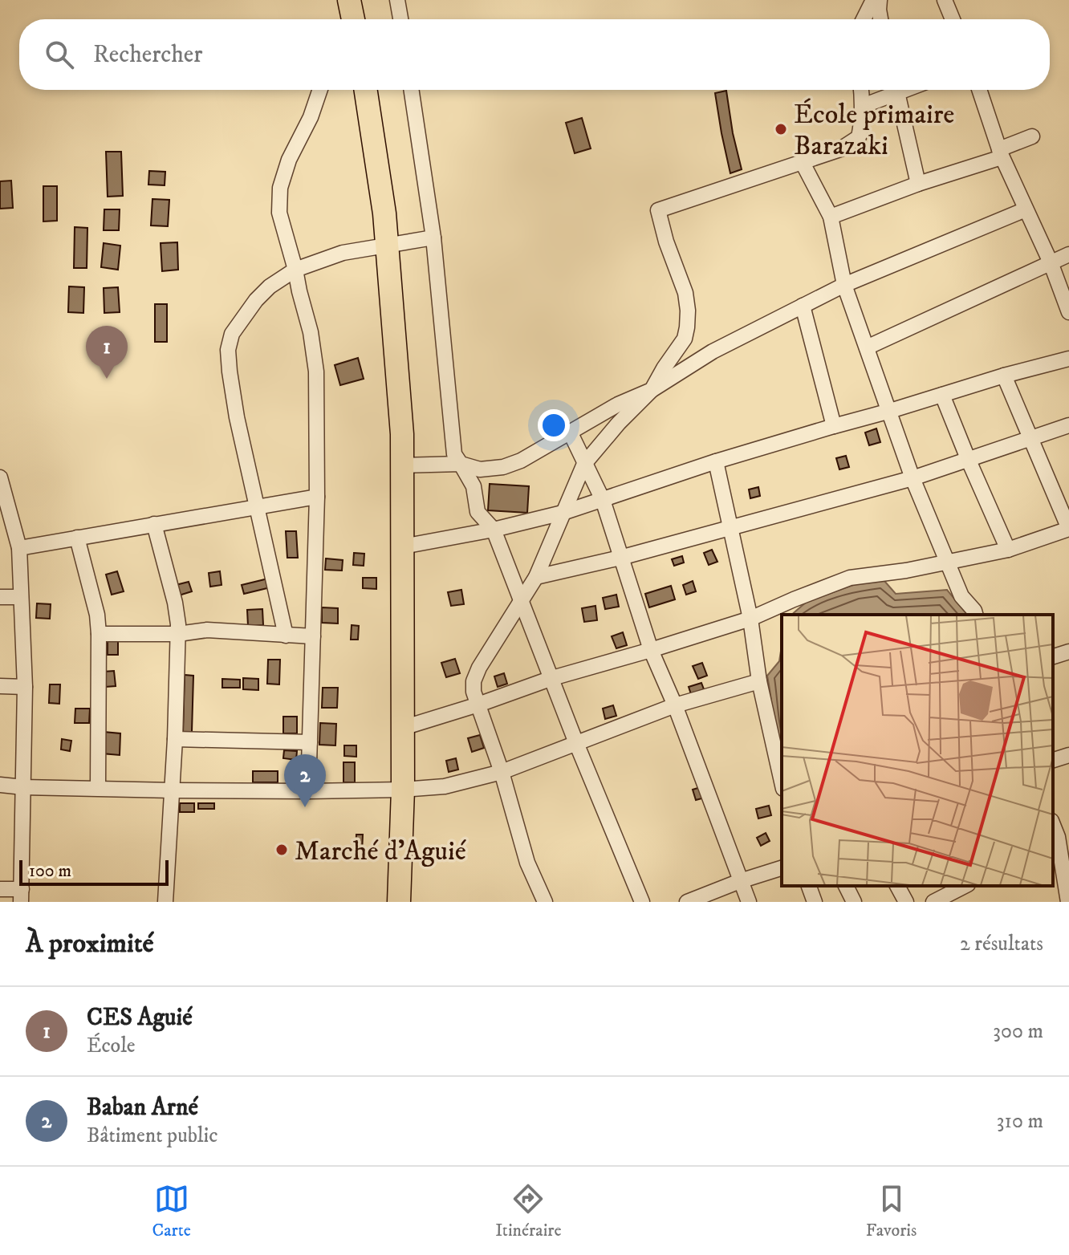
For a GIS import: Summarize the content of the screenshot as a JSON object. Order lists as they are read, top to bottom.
{
  "places": ["École primaire Barazaki", "Marché d'Aguié"],
  "scale_bar": "100 m",
  "page": {
    "search": "Rechercher",
    "pins": ["1", "2"],
    "scale": "100 m",
    "heading": ["À proximité", "2 résultats"],
    "list": [
      {
        "mark": "1",
        "name": "CES Aguié",
        "note": "École",
        "value": "300 m"
      },
      {
        "mark": "2",
        "name": "Baban Arné",
        "note": "Bâtiment public",
        "value": "310 m"
      }
    ],
    "nav": ["Carte", "Itinéraire", "Favoris"]
  }
}
